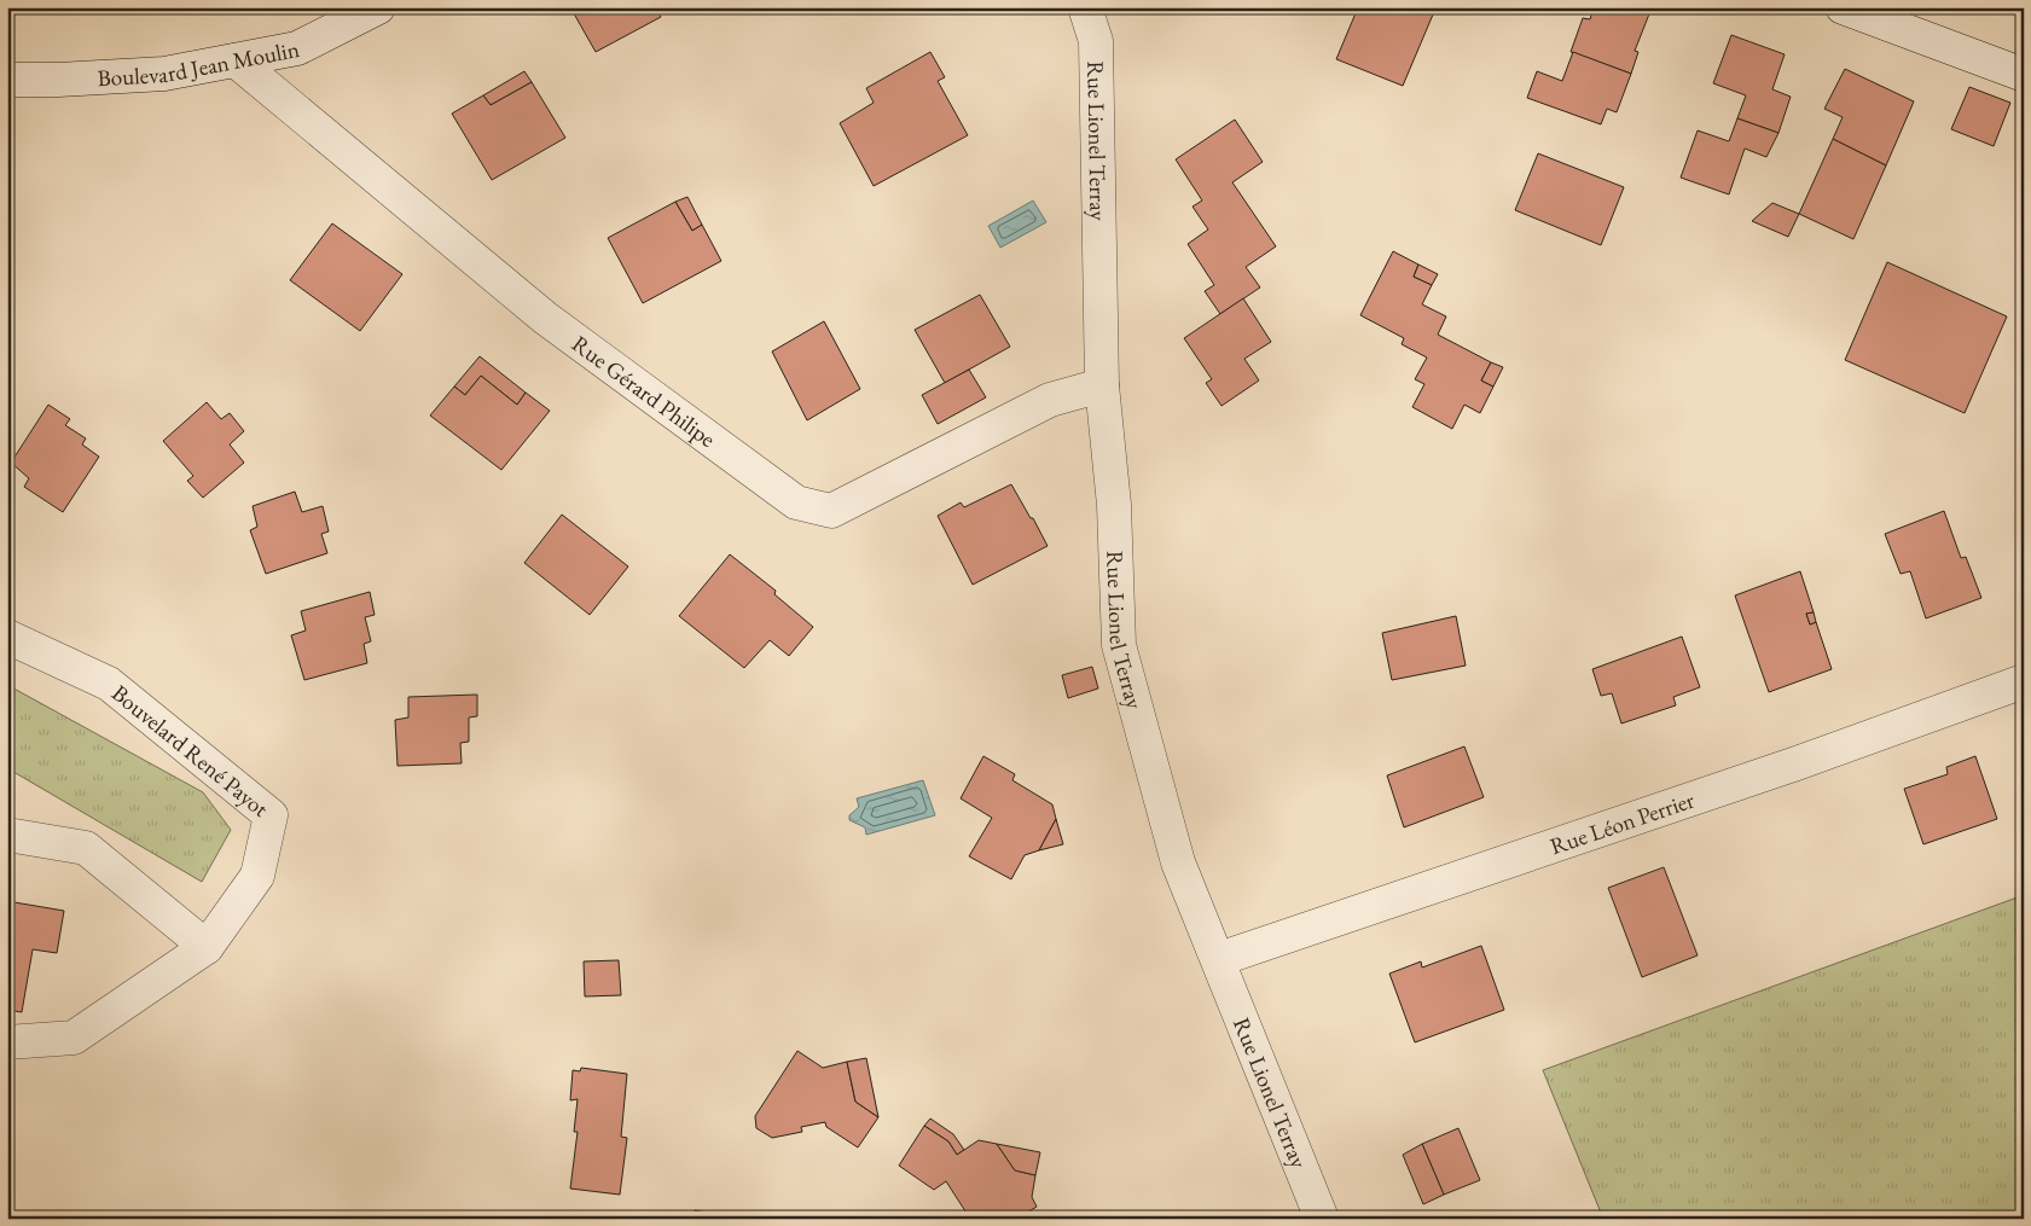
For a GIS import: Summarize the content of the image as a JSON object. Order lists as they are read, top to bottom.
{
  "streets": {
    "street": [
      "Boulevard Jean Moulin",
      "Rue Lionel Terray",
      "Rue Gérard Philipe",
      "Bouvelard René Payot",
      "Rue Léon Perrier"
    ]
  },
  "crossings": [
    ["Boulevard Jean Moulin", "Rue Gérard Philipe"],
    ["Rue Lionel Terray", "Rue Gérard Philipe"],
    ["Rue Lionel Terray", "Rue Léon Perrier"]
  ]
}
